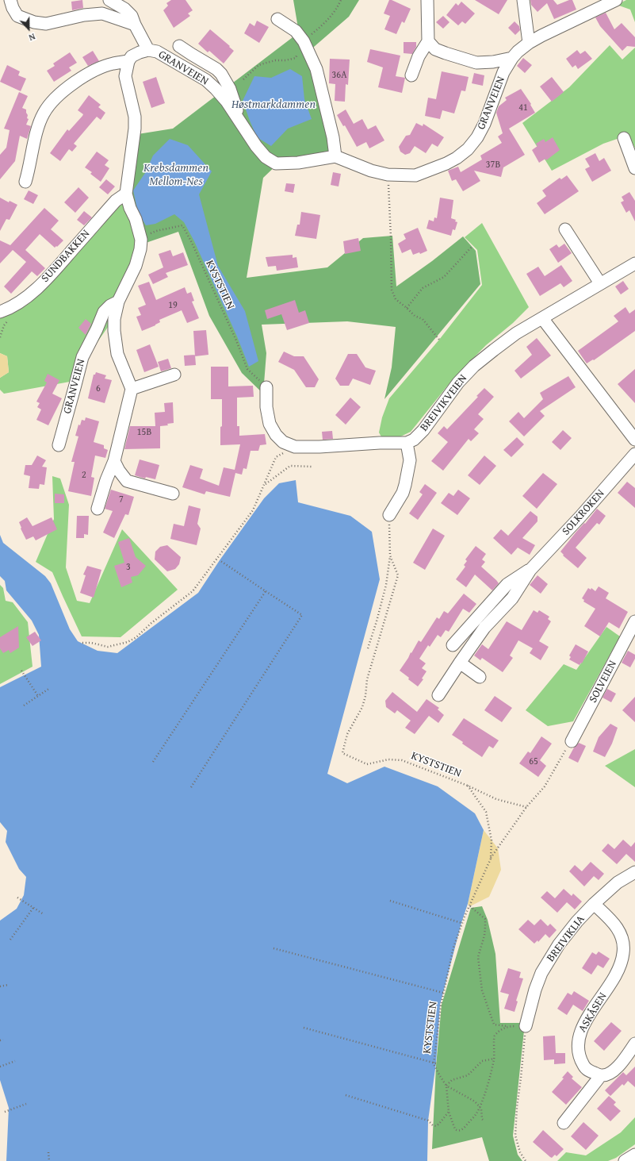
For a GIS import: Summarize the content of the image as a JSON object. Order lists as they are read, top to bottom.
{
  "streets": {
    "street": [
      "GRANVEIEN",
      "SUNDBAKKEN",
      "BREIVIKVEIEN",
      "SOLKROKEN",
      "SOLVEIEN",
      "BREIVIKLIA",
      "ASKÅSEN"
    ],
    "path": ["KYSTSTIEN"]
  },
  "crossings": [
    ["GRANVEIEN", "SUNDBAKKEN"],
    ["GRANVEIEN", "KYSTSTIEN"],
    ["BREIVIKLIA", "ASKÅSEN"]
  ],
  "water": ["Høstmarkdammen", "Krebsdammen Mellom-Nes"],
  "house_numbers": [
    "36A",
    "41",
    "37B",
    "19",
    "6",
    "15B",
    "2",
    "7",
    "3",
    "65"
  ],
  "north": "bottom"
}
